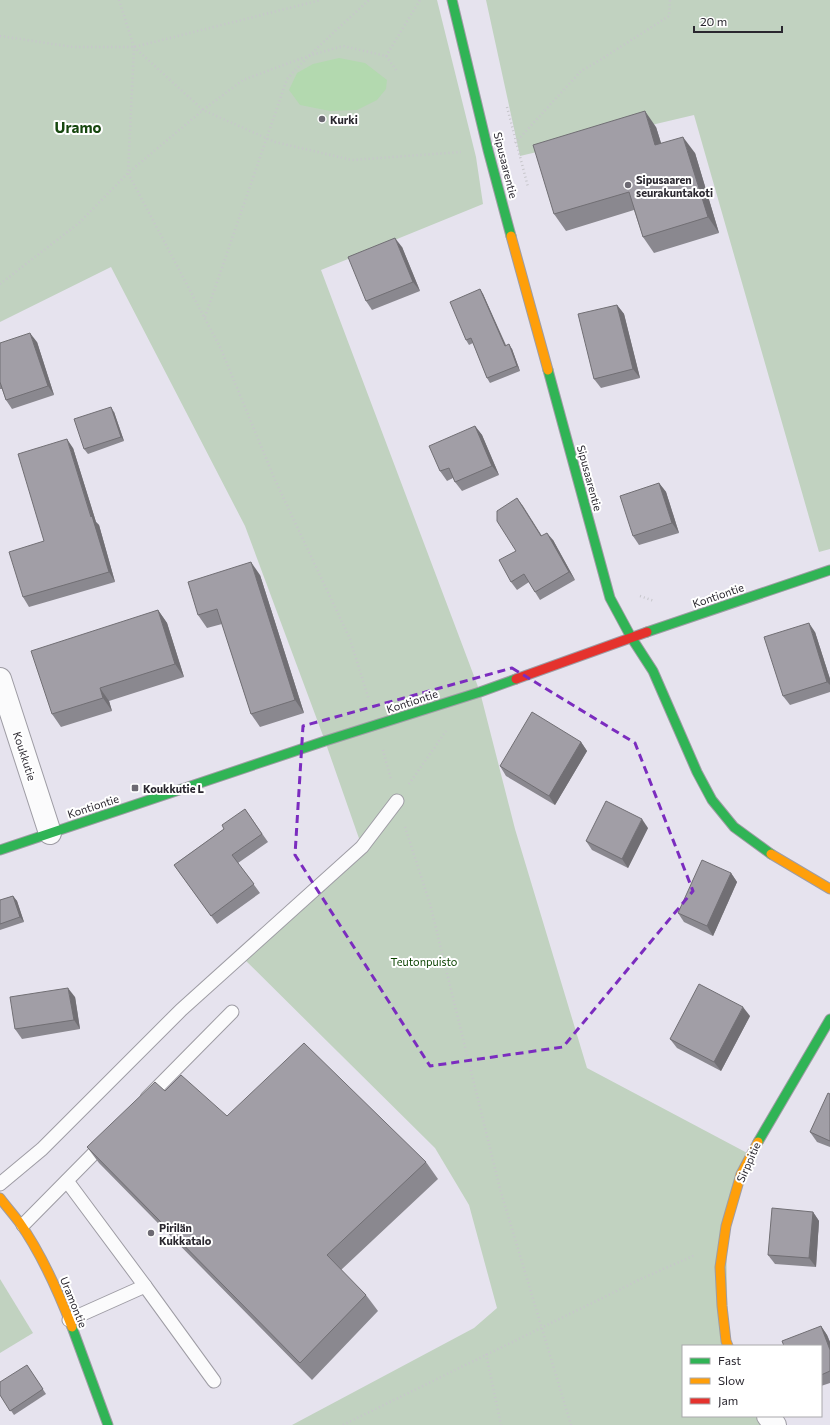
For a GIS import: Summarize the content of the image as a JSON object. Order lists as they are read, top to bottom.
{
  "streets": {
    "street": [
      "Sipusaarentie",
      "Kontiontie",
      "Koukkutie",
      "Sirppitie",
      "Uramontie"
    ]
  },
  "crossings": [
    ["Sipusaarentie", "Kontiontie"],
    ["Kontiontie", "Koukkutie"]
  ],
  "districts": ["Uramo"],
  "parks": ["Teutonpuisto"],
  "places": {
    "other": ["Kurki", "Sipusaaren seurakuntakoti", "Pirilän Kukkatalo"],
    "transit": ["Koukkutie L"]
  },
  "legend": ["Fast", "Slow", "Jam"],
  "scale_bar": "20 m"
}
